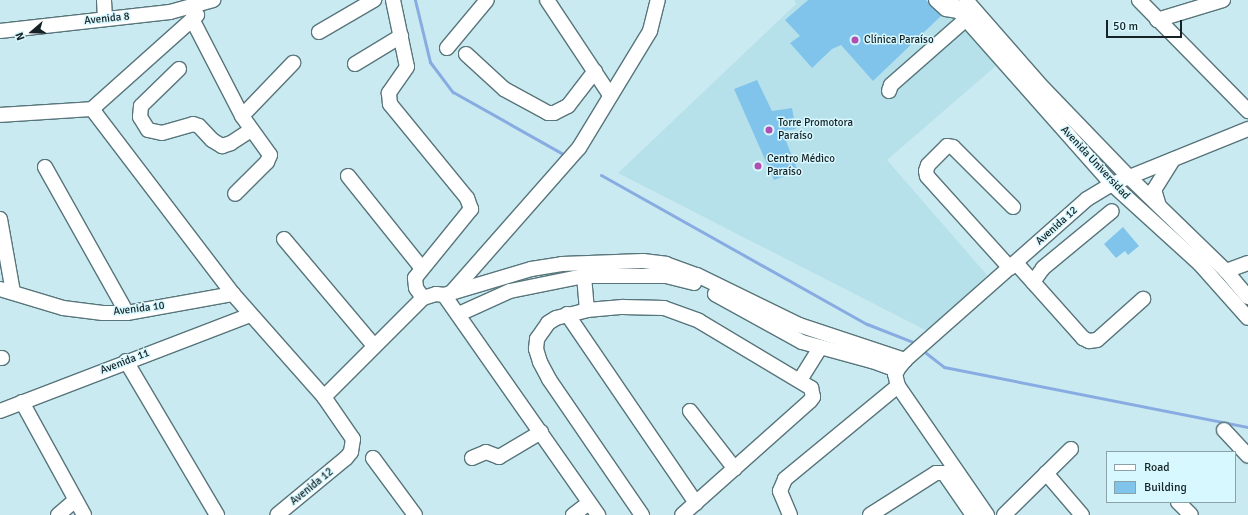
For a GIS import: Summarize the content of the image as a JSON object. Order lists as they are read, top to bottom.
{
  "streets": {
    "street": [
      "Avenida 8",
      "Avenida Universidad",
      "Avenida 12",
      "Avenida 10",
      "Avenida 11"
    ]
  },
  "crossings": [
    ["Avenida Universidad", "Avenida 12"]
  ],
  "places": ["Clínica Paraíso", "Torre Promotora Paraíso", "Centro Médico Paraíso"],
  "legend": ["Road", "Building"],
  "scale_bar": "50 m",
  "north": "left"
}
